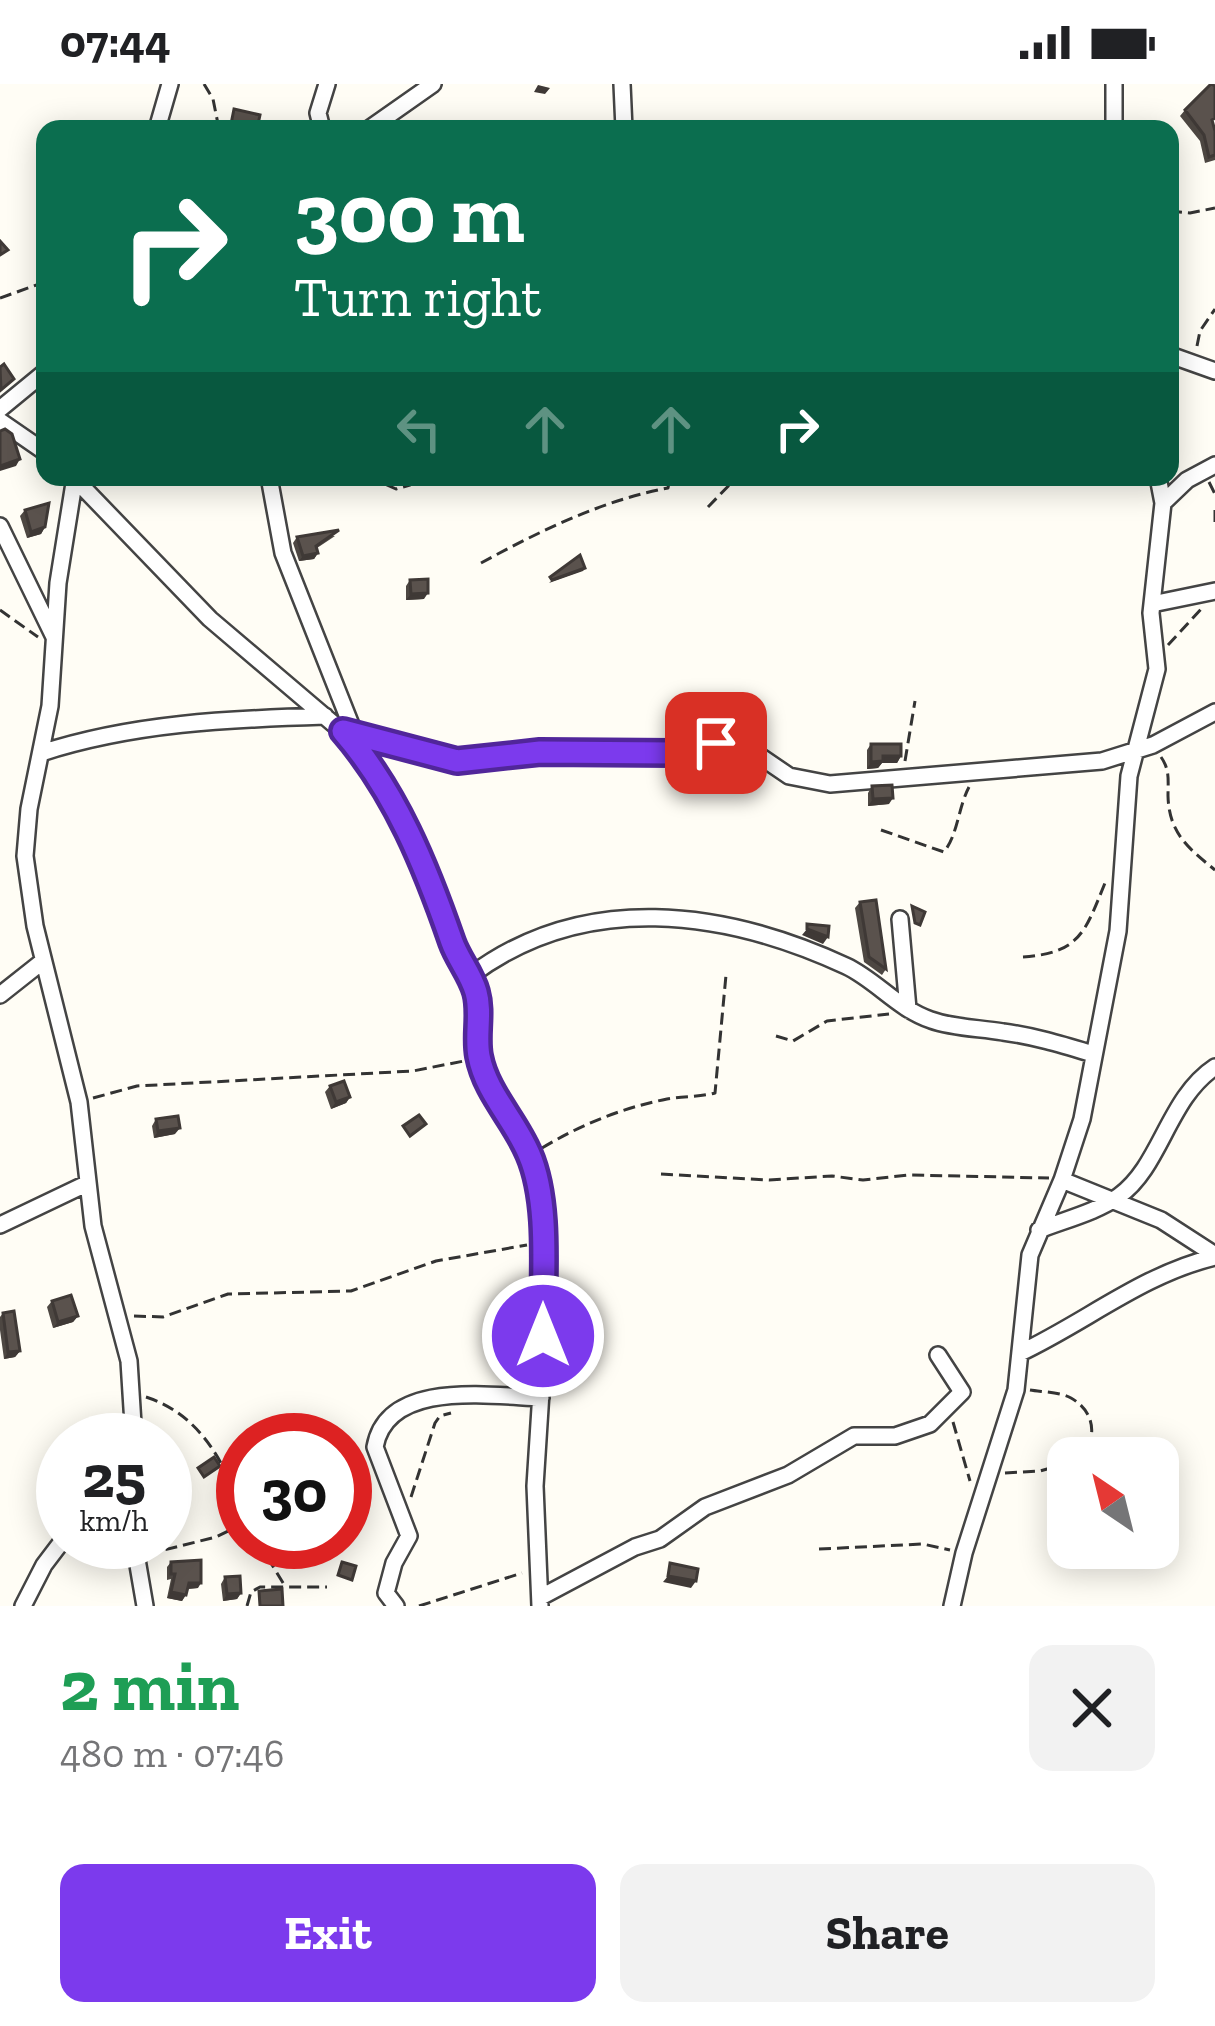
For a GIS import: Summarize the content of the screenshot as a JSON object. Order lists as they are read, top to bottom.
{
  "north": "top left",
  "page": {
    "status": "07:44",
    "turn": ["300 m", "Turn right"],
    "speed": "25 km/h",
    "limit": "30",
    "heading": ["2 min", "480 m · 07:46"],
    "buttons": ["Exit", "Share"]
  }
}
